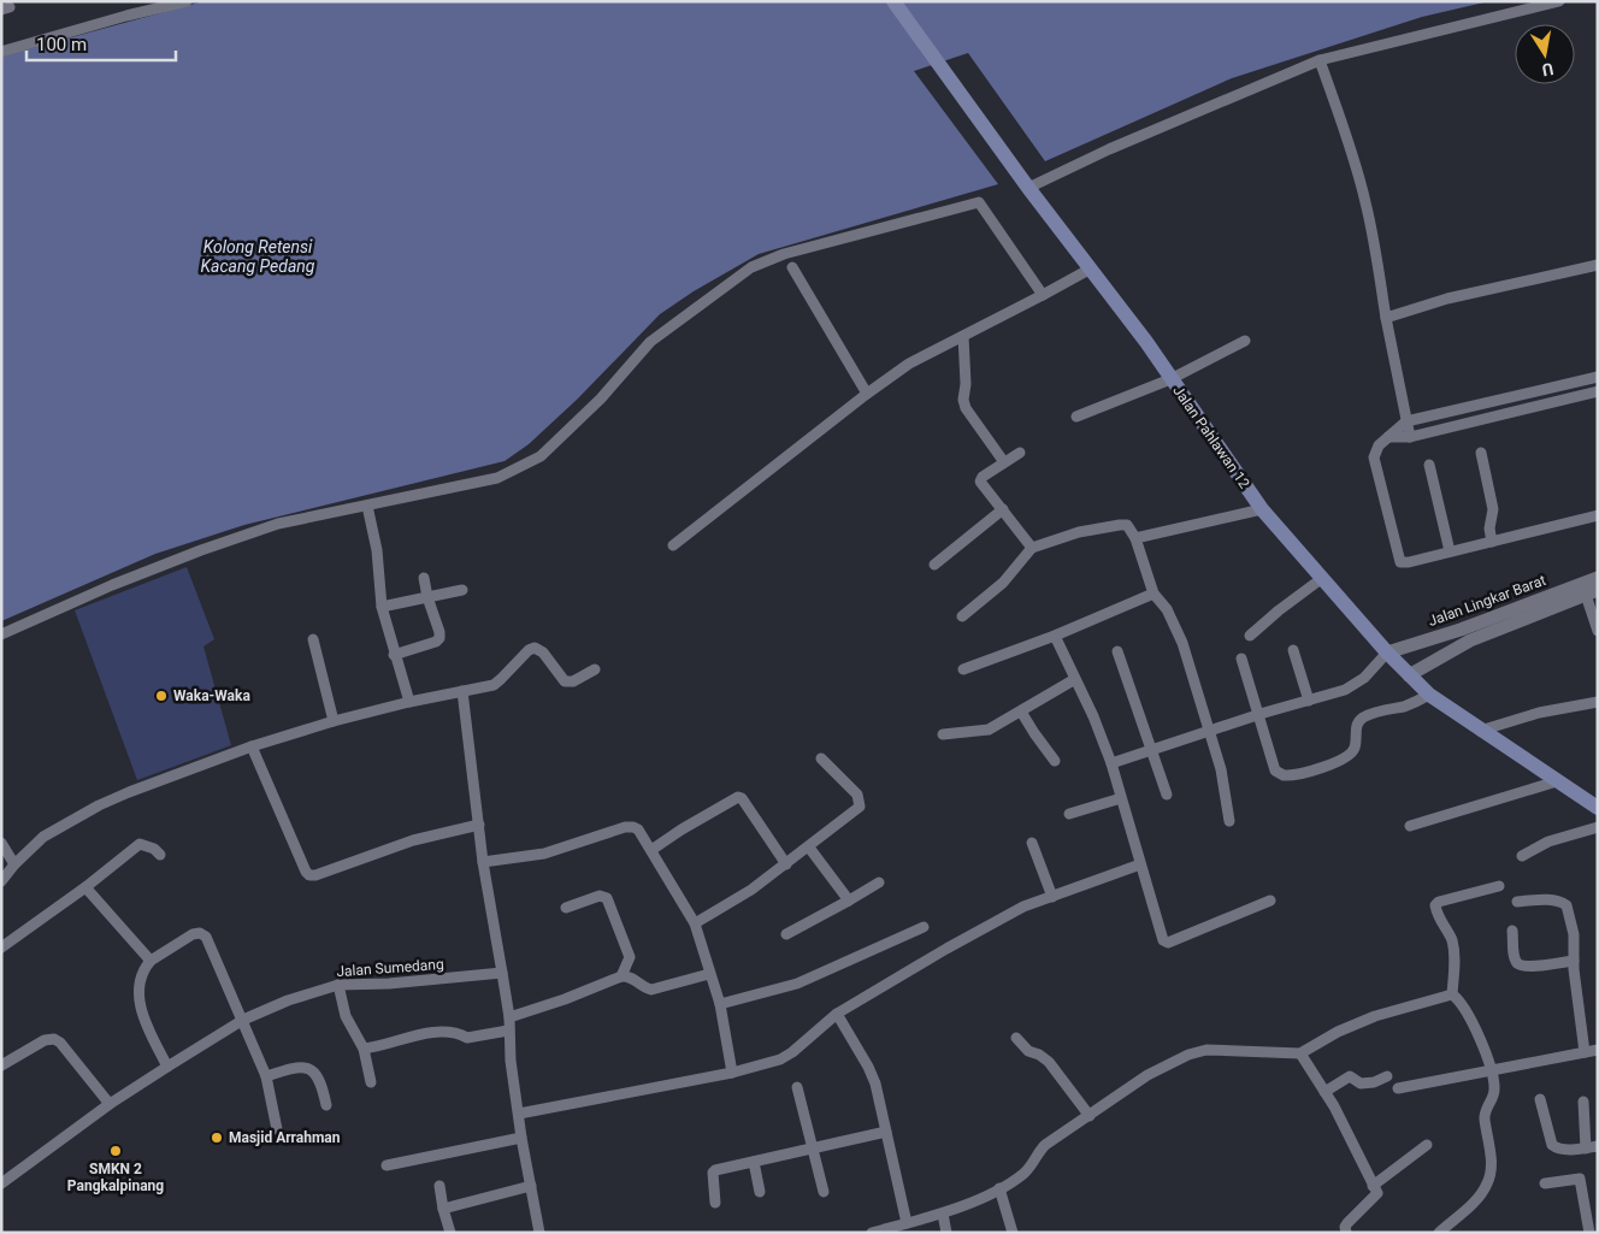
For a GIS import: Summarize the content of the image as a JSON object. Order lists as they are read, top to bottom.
{
  "streets": {
    "main road": ["Jalan Pahlawan 12"],
    "street": ["Jalan Lingkar Barat", "Jalan Sumedang"]
  },
  "crossings": [
    ["Jalan Pahlawan 12", "Jalan Lingkar Barat"]
  ],
  "water": ["Kolong Retensi Kacang Pedang"],
  "places": ["Waka-Waka", "Masjid Arrahman", "SMKN 2 Pangkalpinang"],
  "scale_bar": "100 m",
  "north": "bottom"
}
